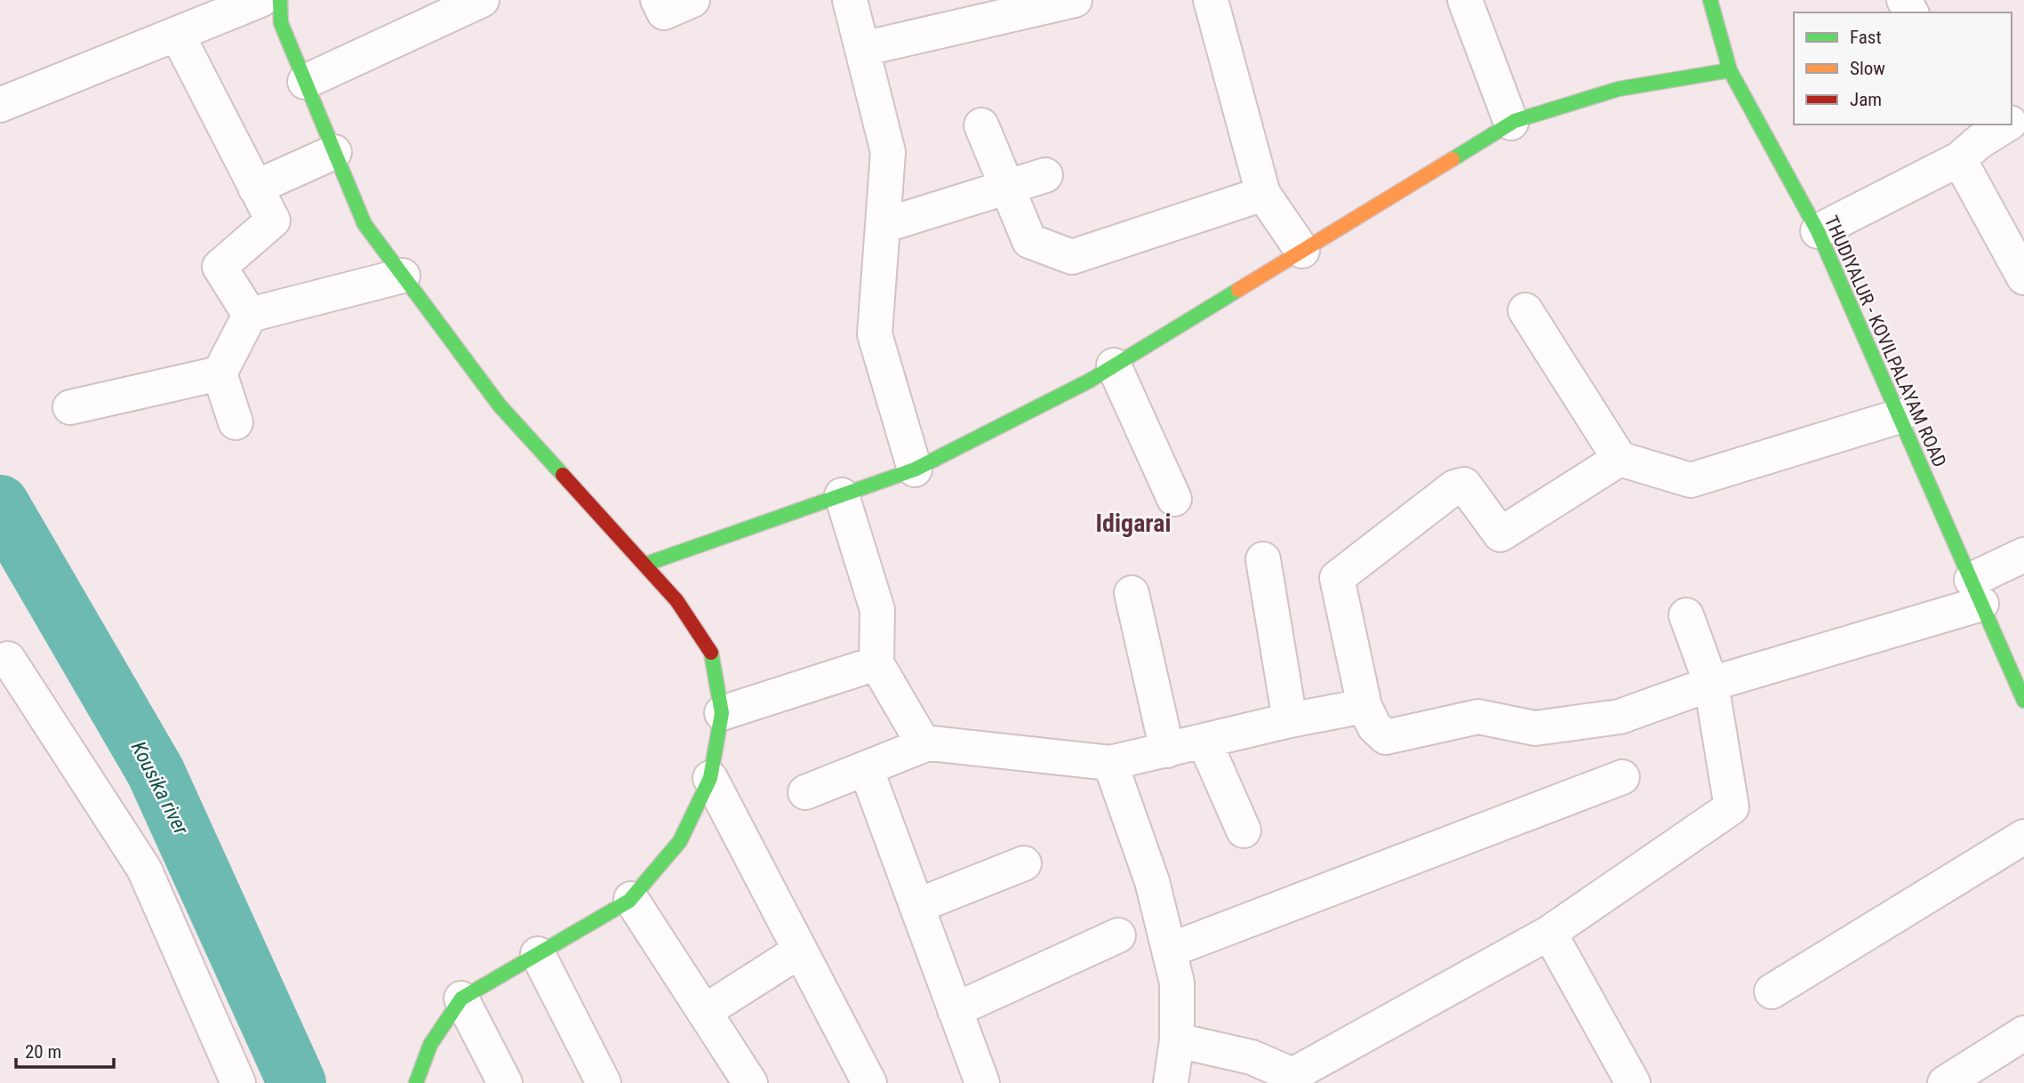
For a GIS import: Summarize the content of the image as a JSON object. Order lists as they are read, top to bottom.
{
  "streets": {
    "street": ["THUDIYALUR - KOVILPALAYAM ROAD"]
  },
  "districts": ["Idigarai"],
  "water": ["Kousika river"],
  "legend": ["Fast", "Slow", "Jam"],
  "scale_bar": "20 m"
}
